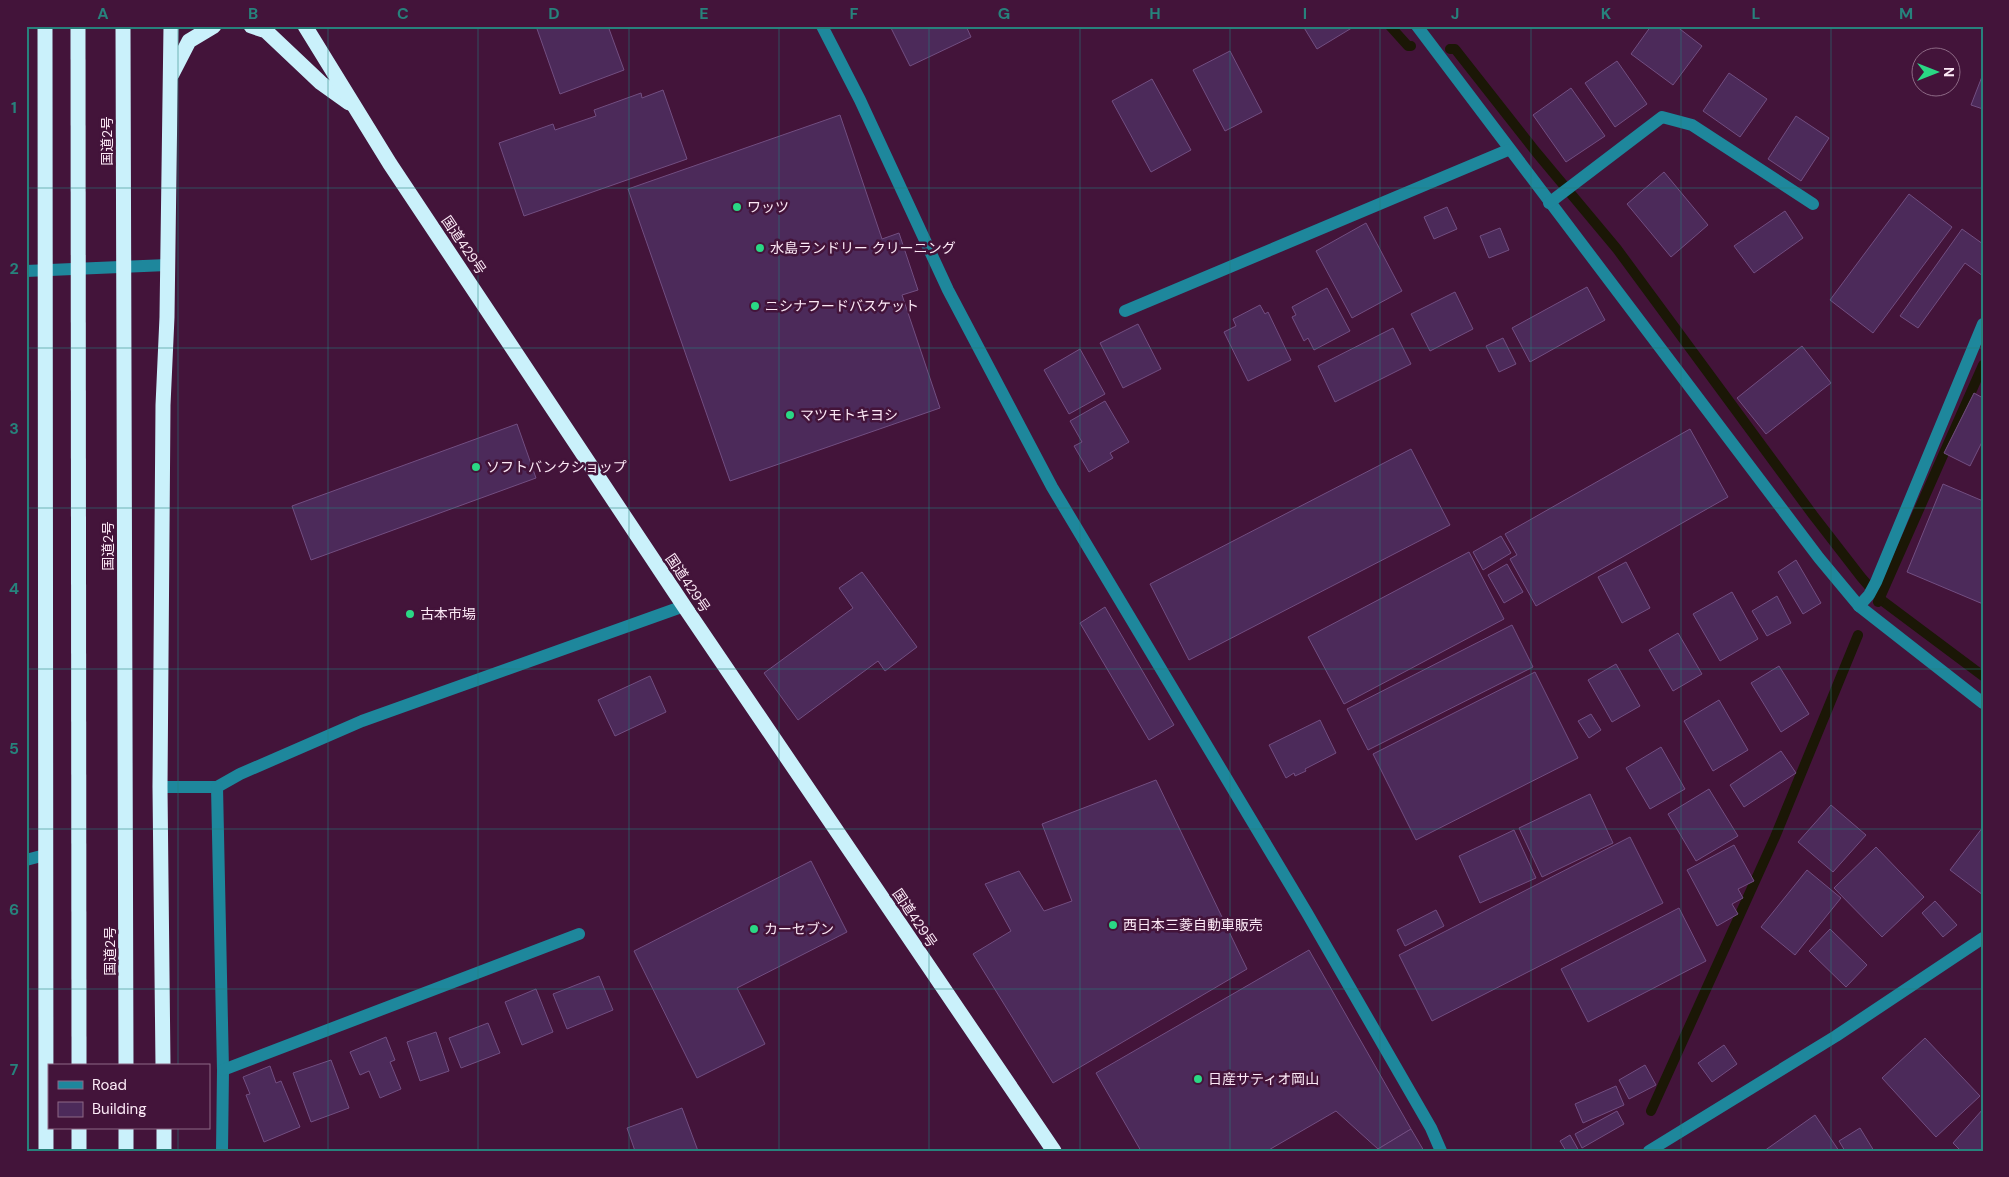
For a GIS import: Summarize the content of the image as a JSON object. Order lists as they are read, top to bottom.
{
  "streets": {
    "highway": ["国道2号", "国道429号"]
  },
  "places": [
    "ワッツ",
    "水島ランドリー クリーニング",
    "ニシナフードバスケット",
    "マツモトキヨシ",
    "ソフトバンクショップ",
    "古本市場",
    "西日本三菱自動車販売",
    "カーセブン",
    "日産サティオ岡山"
  ],
  "legend": ["Road", "Building"],
  "north": "right",
  "grid": {
    "columns": [
      "A",
      "B",
      "C",
      "D",
      "E",
      "F",
      "G",
      "H",
      "I",
      "J",
      "K",
      "L",
      "M"
    ],
    "rows": [
      "1",
      "2",
      "3",
      "4",
      "5",
      "6",
      "7"
    ]
  }
}
